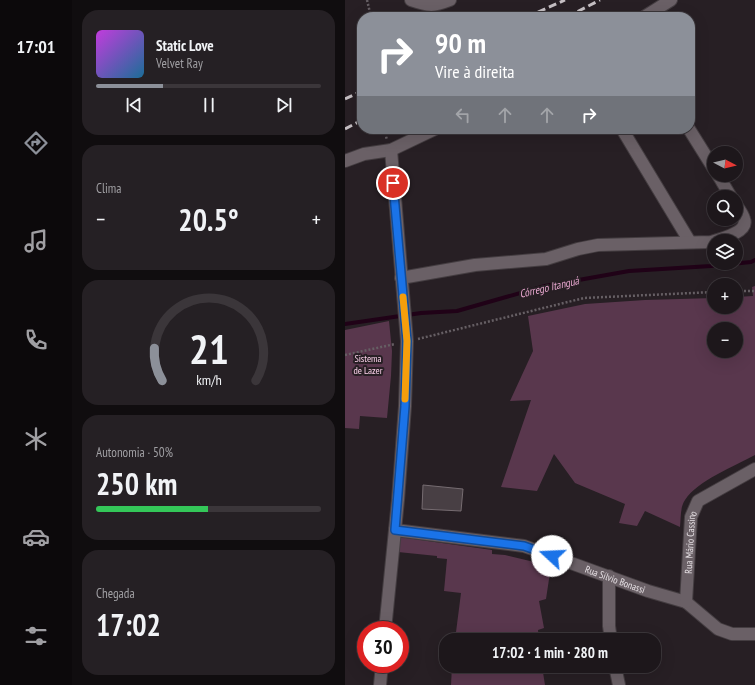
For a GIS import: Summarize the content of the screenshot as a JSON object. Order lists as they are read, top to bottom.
{
  "streets": {
    "street": ["Rua Mário Cassino", "Rua Sílvio Bonassi"]
  },
  "crossings": [
    ["Rua Mário Cassino", "Rua Sílvio Bonassi"]
  ],
  "water": ["Córrego Itanguá"],
  "parks": ["Sistema de Lazer"],
  "north": "right",
  "page": {
    "tabs": "17:01",
    "turn": ["90 m", "Vire à direita"],
    "song": ["Static Love", "Velvet Ray"],
    "tile": [
      "Clima",
      ["Autonomia · 50%", "250 km"],
      ["Chegada", "17:02"]
    ],
    "map_buttons": ["+", "−"],
    "heat": ["−", "20.5°", "+"],
    "limit": "30",
    "trip": "17:02 · 1 min · 280 m",
    "gauge": ["21", "km/h"]
  }
}
